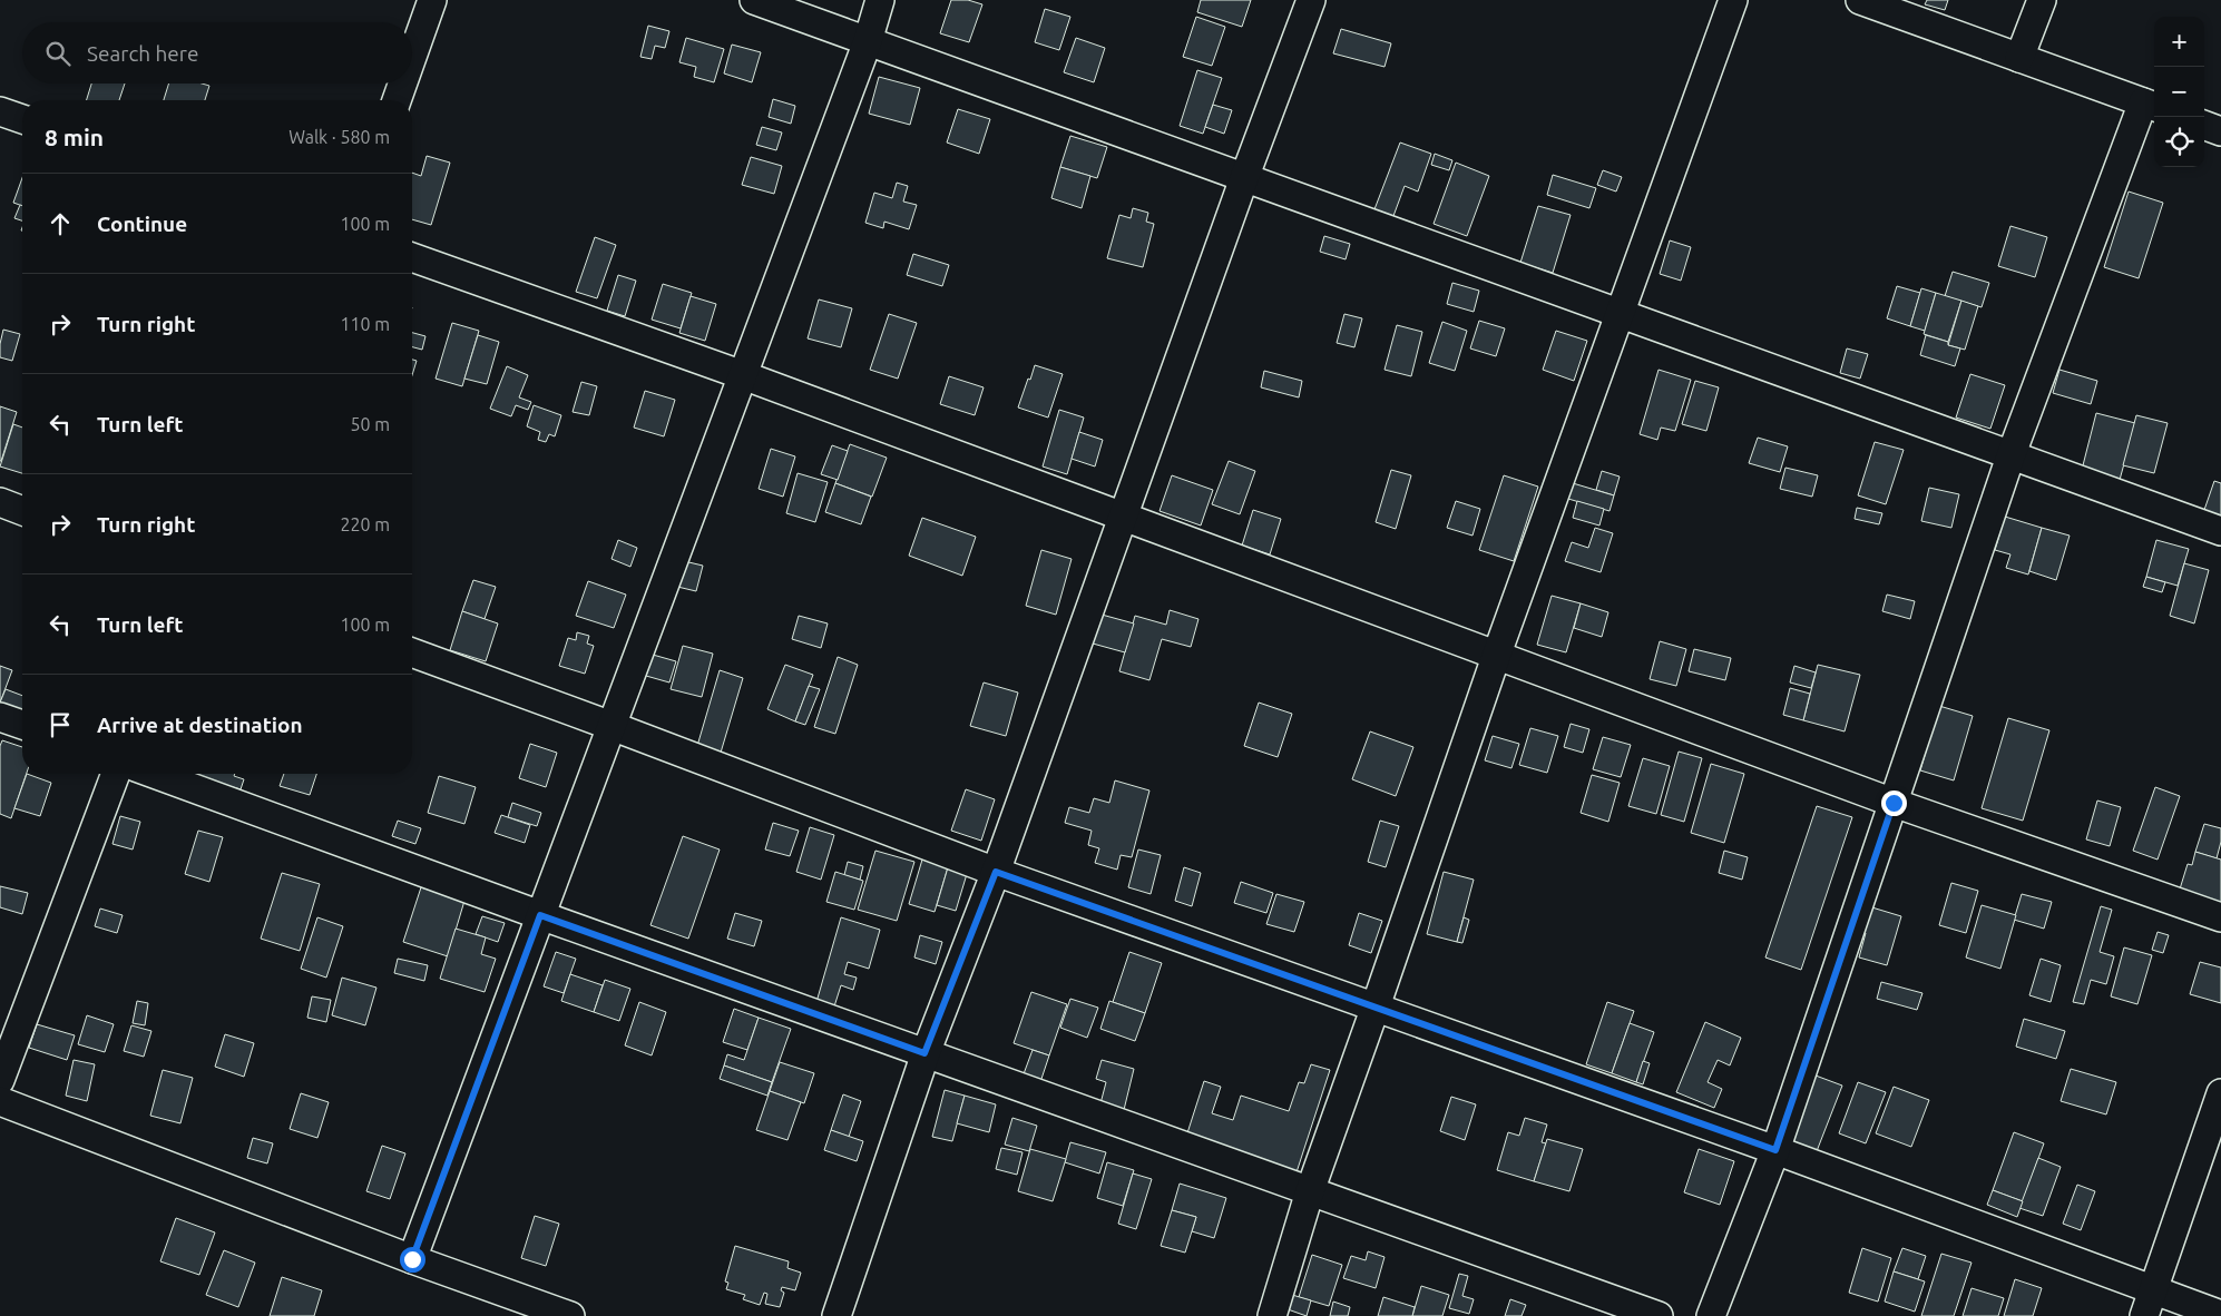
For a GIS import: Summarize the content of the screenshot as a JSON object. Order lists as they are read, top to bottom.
{
  "page": {
    "map_buttons": ["+", "−"],
    "search": "Search here",
    "heading": ["8 min", "Walk · 580 m"],
    "list": [
      ["Continue", "100 m"],
      ["Turn right", "110 m"],
      ["Turn left", "50 m"],
      ["Turn right", "220 m"],
      ["Turn left", "100 m"],
      "Arrive at destination"
    ]
  }
}
